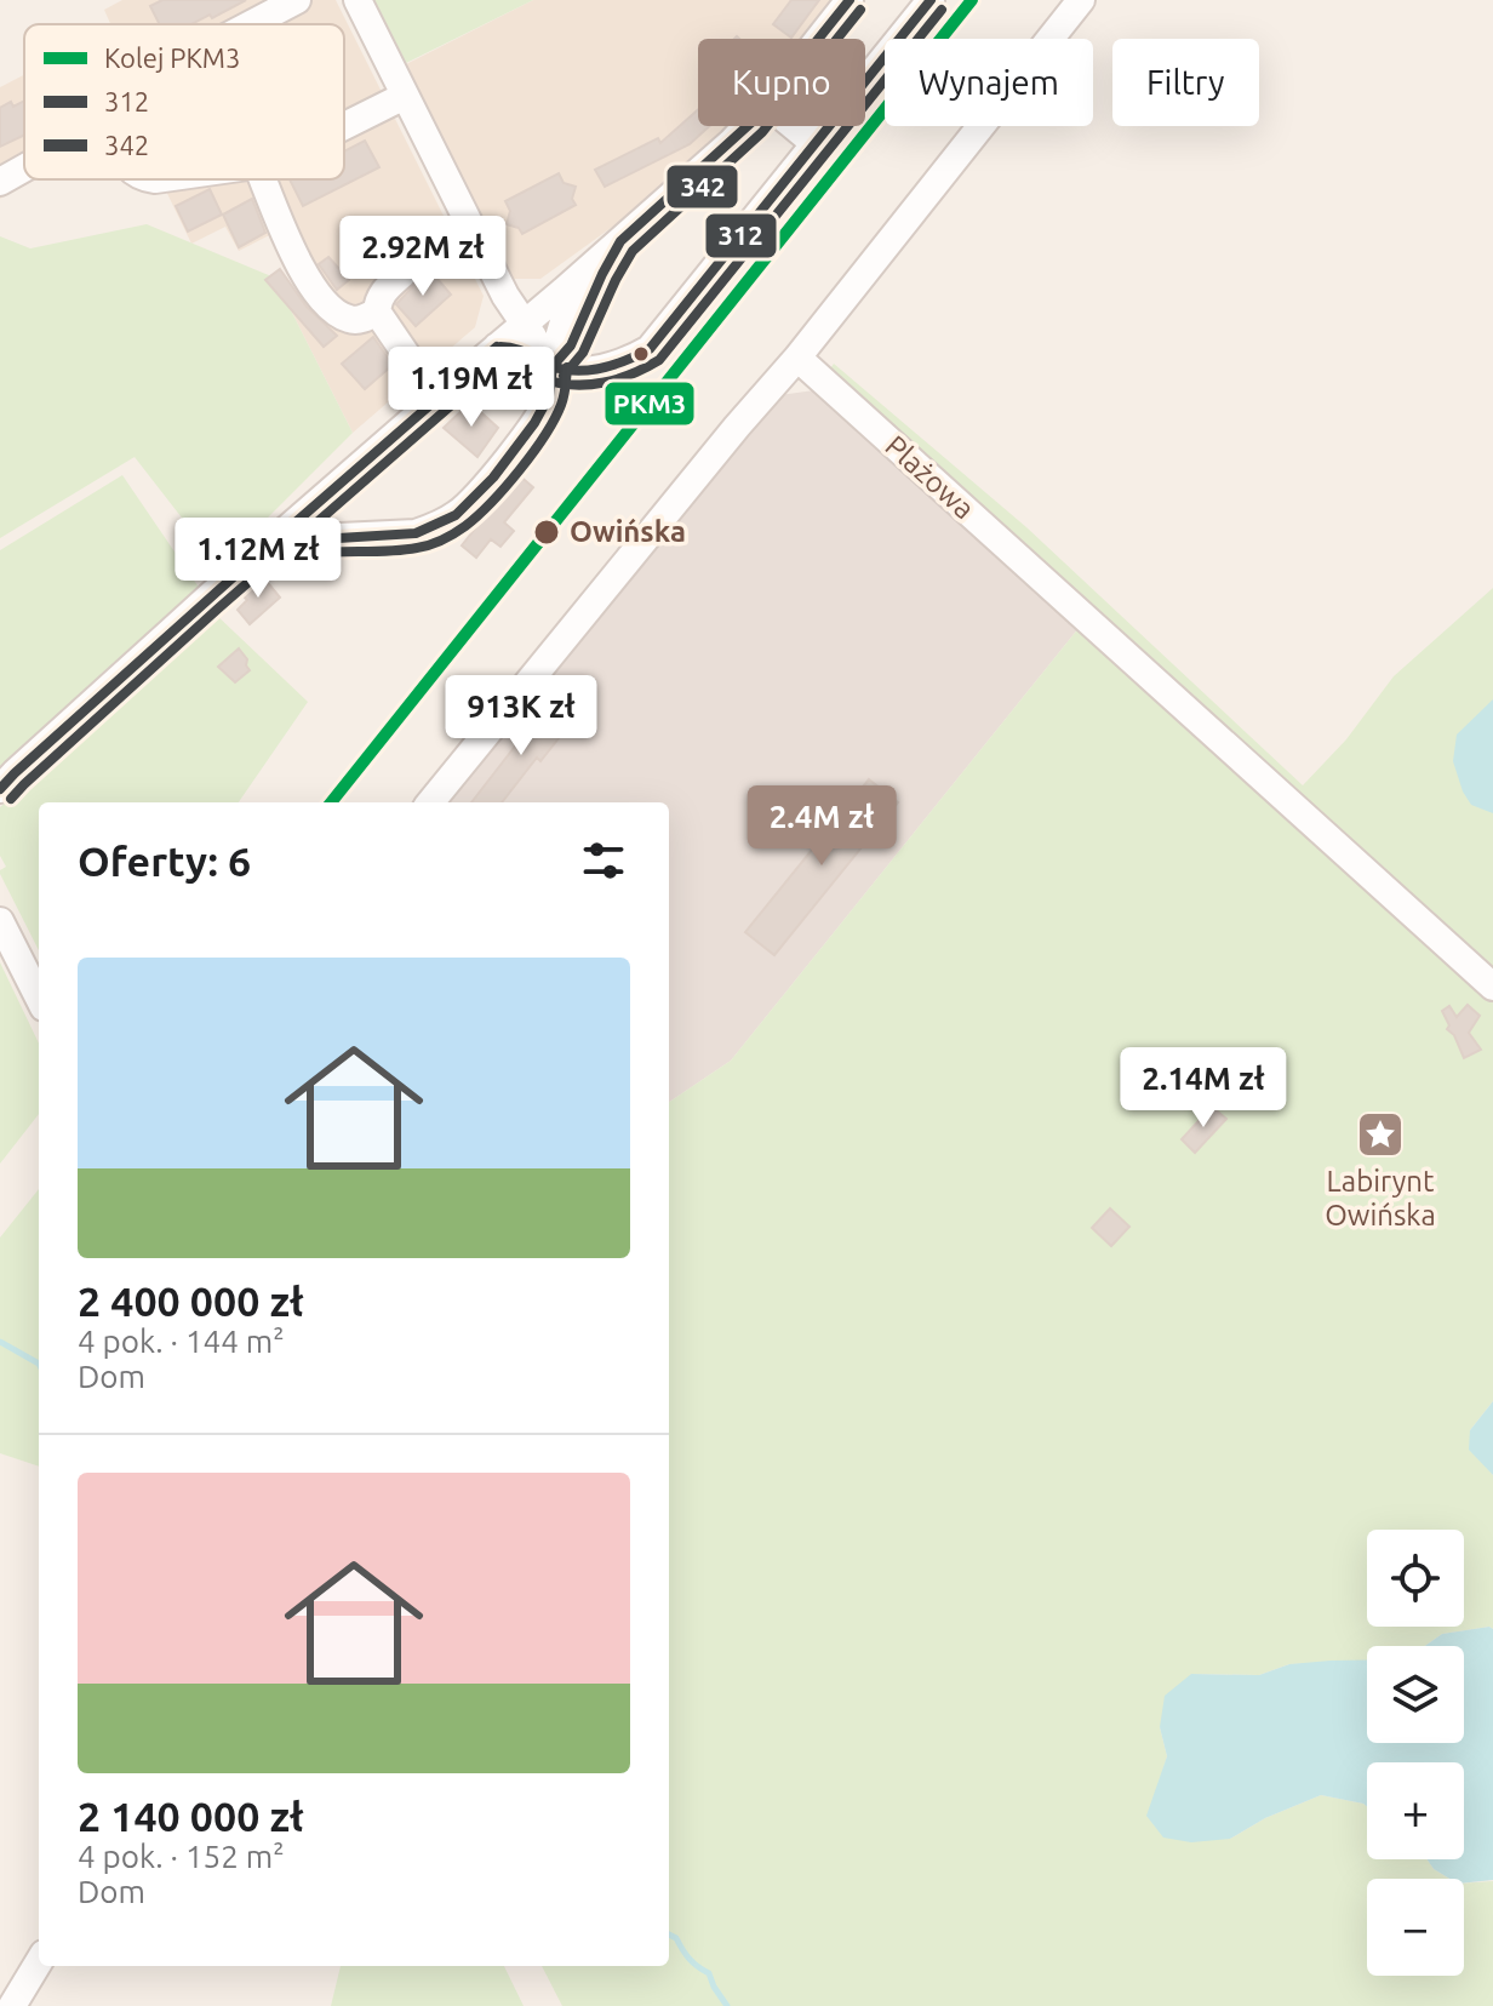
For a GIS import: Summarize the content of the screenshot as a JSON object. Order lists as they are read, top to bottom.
{
  "streets": {
    "street": ["Plażowa"]
  },
  "places": {
    "other": ["Owińska"],
    "place": ["Labirynt Owińska"]
  },
  "lines": ["rail line PKM3", "transit line 312", "transit line 342"],
  "legend": ["Kolej PKM3", "312", "342"],
  "page": {
    "chip": ["Kupno", "Wynajem", "Filtry"],
    "price": [
      "2.92M zł",
      "1.19M zł",
      "1.12M zł",
      "913K zł",
      "2.4M zł",
      "2.14M zł"
    ],
    "heading": "Oferty: 6",
    "list": [
      {
        "name": "2 400 000 zł",
        "note": "4 pok. · 144 m² · Dom"
      },
      {
        "name": "2 140 000 zł",
        "note": "4 pok. · 152 m² · Dom"
      }
    ],
    "map_buttons": ["+", "−"]
  }
}
